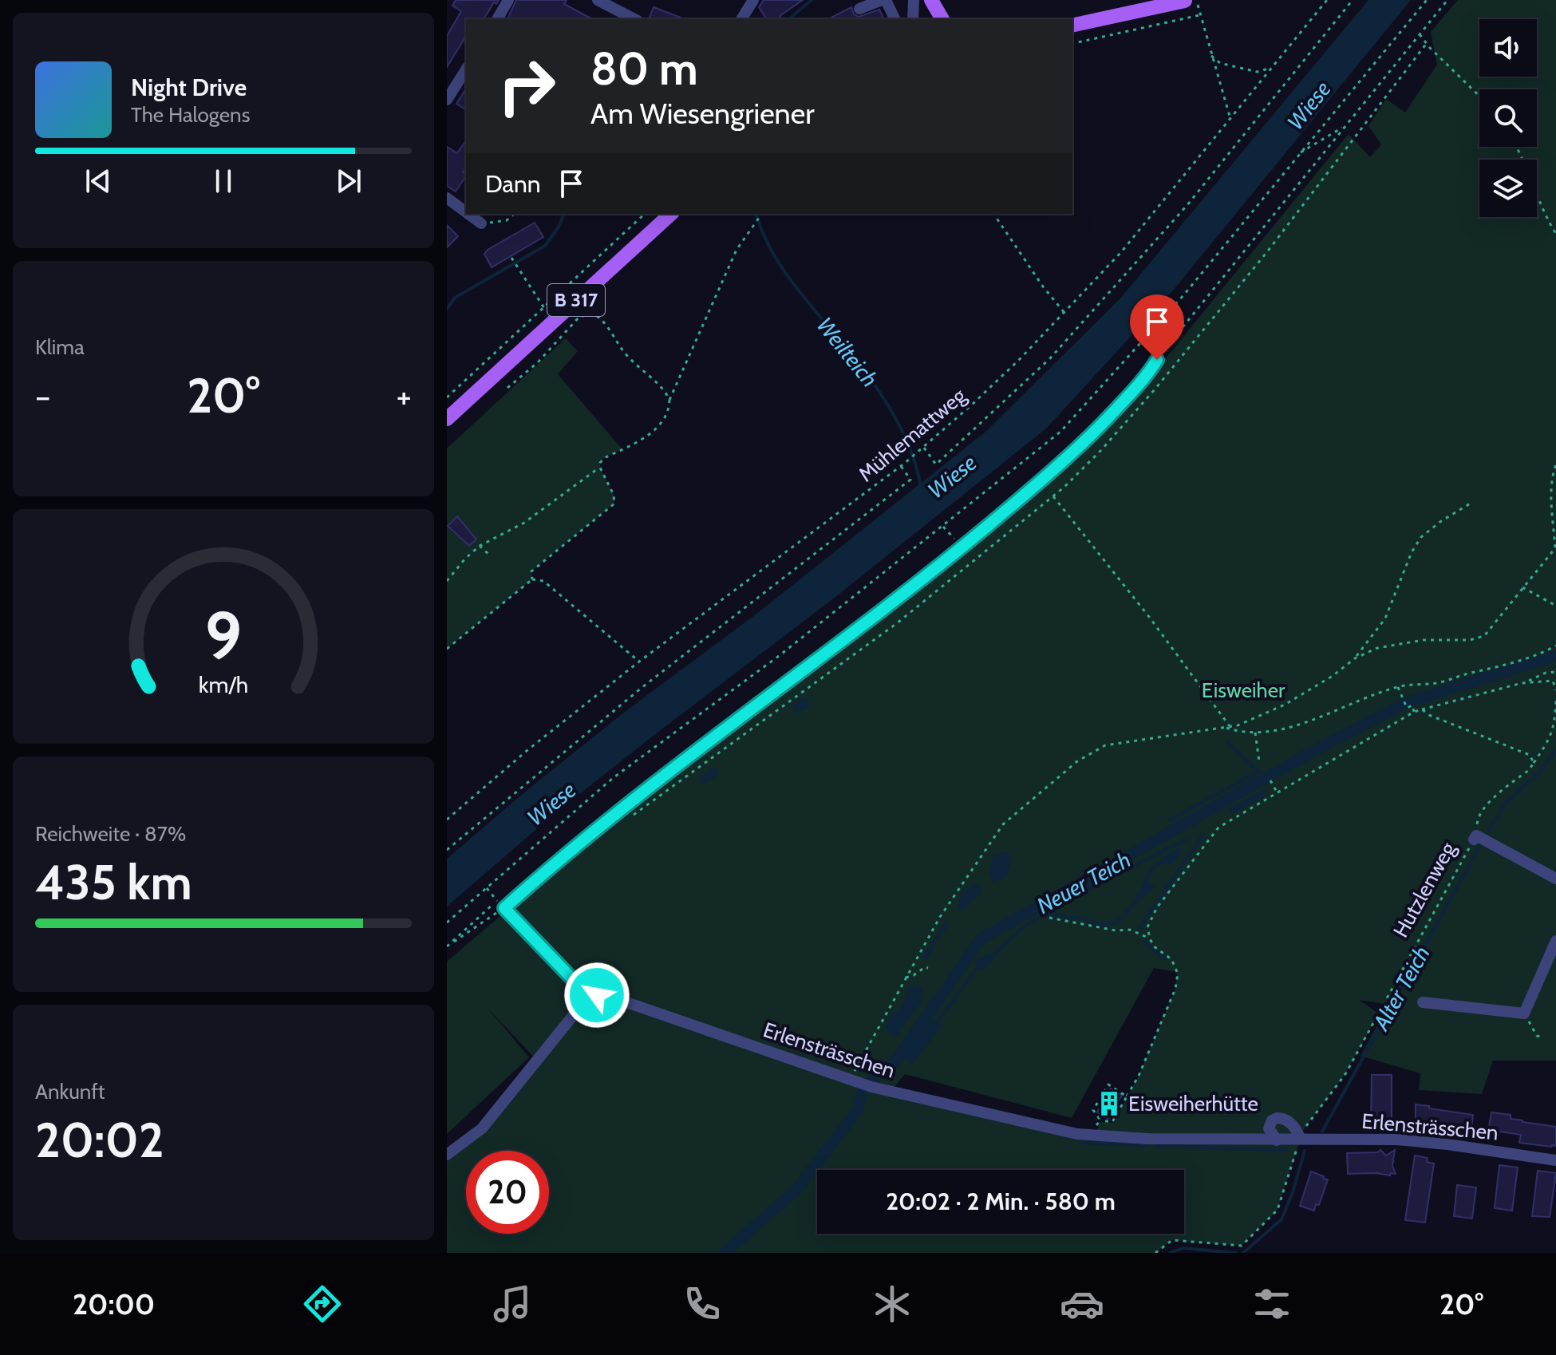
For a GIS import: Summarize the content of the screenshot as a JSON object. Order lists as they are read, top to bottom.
{
  "streets": {
    "main road": ["B 317"],
    "street": ["Hutzlenweg", "Erlensträsschen"],
    "path": ["Mühlemattweg"]
  },
  "crossings": [
    ["Hutzlenweg", "Erlensträsschen"]
  ],
  "water": [
    "Wiese",
    "Weilteich",
    "Neuer Teich",
    "Alter Teich"
  ],
  "parks": ["Eisweiher"],
  "places": {
    "building": ["Eisweiherhütte"]
  },
  "page": {
    "turn": ["80 m", "Am Wiesengriener"],
    "song": ["Night Drive", "The Halogens"],
    "then": "Dann",
    "tile": [
      "Klima",
      ["Reichweite · 87%", "435 km"],
      ["Ankunft", "20:02"]
    ],
    "heat": ["−", "20°", "+"],
    "limit": "20",
    "trip": "20:02 · 2 Min. · 580 m",
    "tabs": ["20:00", "20°"],
    "gauge": ["9", "km/h"]
  }
}
